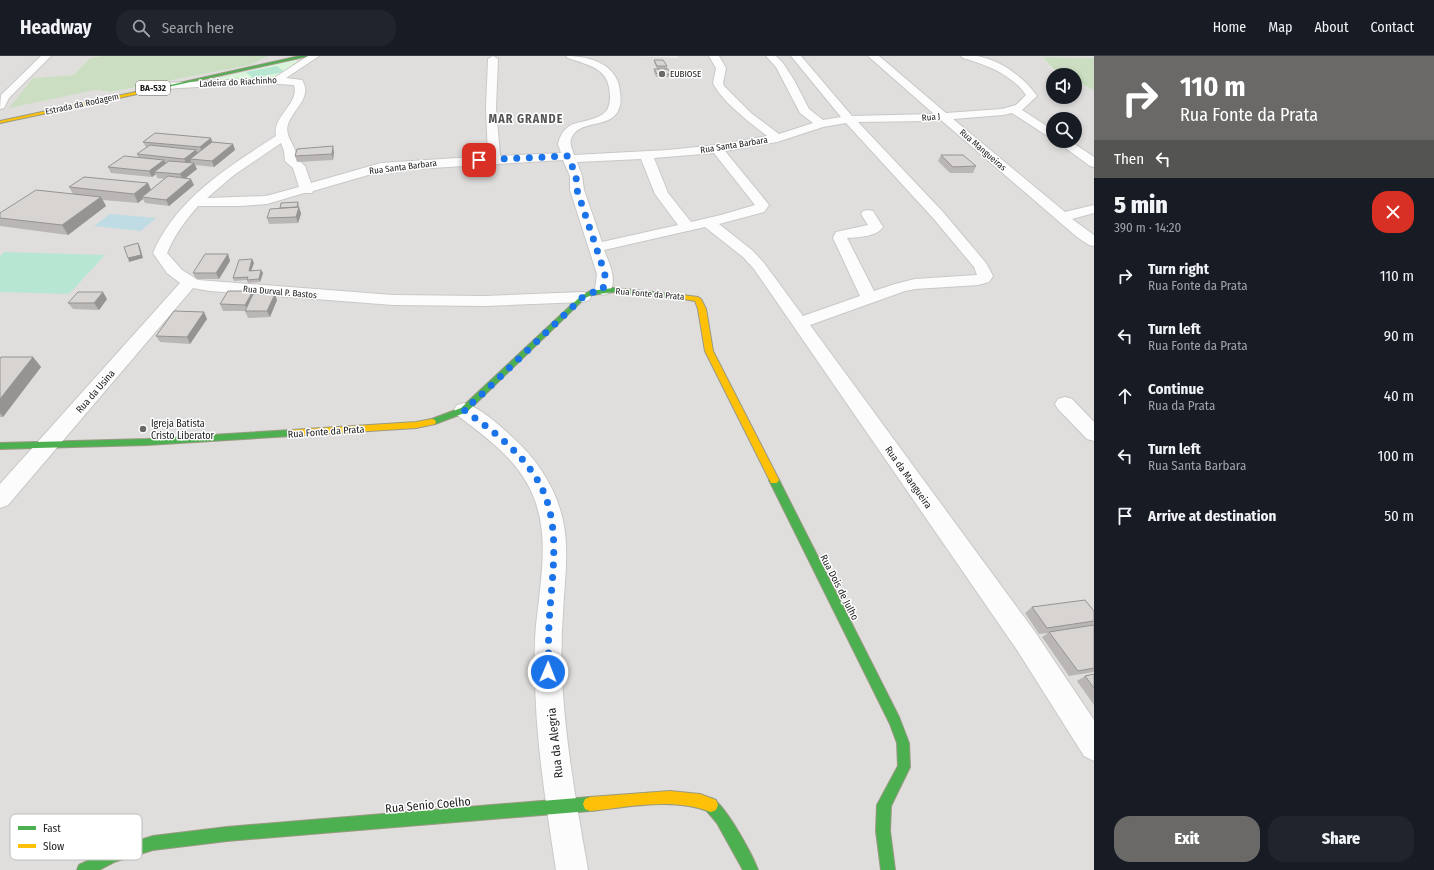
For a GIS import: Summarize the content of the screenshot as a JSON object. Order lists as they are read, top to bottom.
{
  "streets": {
    "street": [
      "Ladeira do Riachinho",
      "BA-532",
      "Estrada da Rodagem",
      "Rua J",
      "Rua Santa Barbara",
      "Rua Mangueiras",
      "Rua Durval P. Bastos",
      "Rua Fonte da Prata",
      "Rua da Usina",
      "Rua da Mangueira",
      "Rua Dois de Julho",
      "Rua da Alegria",
      "Rua Senio Coelho"
    ]
  },
  "crossings": [
    ["Ladeira do Riachinho", "Estrada da Rodagem"],
    ["Ladeira do Riachinho", "Rua Durval P. Bastos"],
    ["Rua J", "Rua Santa Barbara"],
    ["Rua J", "Rua Mangueiras"],
    ["Rua Santa Barbara", "Rua Durval P. Bastos"],
    ["Rua Santa Barbara", "Rua Fonte da Prata"],
    ["Rua Durval P. Bastos", "Rua Fonte da Prata"],
    ["Rua Durval P. Bastos", "Rua da Usina"],
    ["Rua Fonte da Prata", "Rua da Usina"],
    ["Rua Fonte da Prata", "Rua Dois de Julho"],
    ["Rua Fonte da Prata", "Rua da Alegria"],
    ["Rua da Alegria", "Rua Senio Coelho"]
  ],
  "districts": ["MAR GRANDE"],
  "places": ["EUBIOSE", "Igreja Batista Cristo Liberator"],
  "legend": ["Fast", "Slow"],
  "page": {
    "header": "Headway",
    "search": "Search here",
    "nav": [
      "Home",
      "Map",
      "About",
      "Contact"
    ],
    "turn": ["110 m", "Rua Fonte da Prata"],
    "then": "Then",
    "heading": ["5 min", "390 m · 14:20"],
    "list": [
      {
        "name": "Turn right",
        "note": "Rua Fonte da Prata",
        "value": "110 m"
      },
      {
        "name": "Turn left",
        "note": "Rua Fonte da Prata",
        "value": "90 m"
      },
      {
        "name": "Continue",
        "note": "Rua da Prata",
        "value": "40 m"
      },
      {
        "name": "Turn left",
        "note": "Rua Santa Barbara",
        "value": "100 m"
      },
      {
        "name": "Arrive at destination",
        "value": "50 m"
      }
    ],
    "buttons": ["Exit", "Share"]
  }
}
